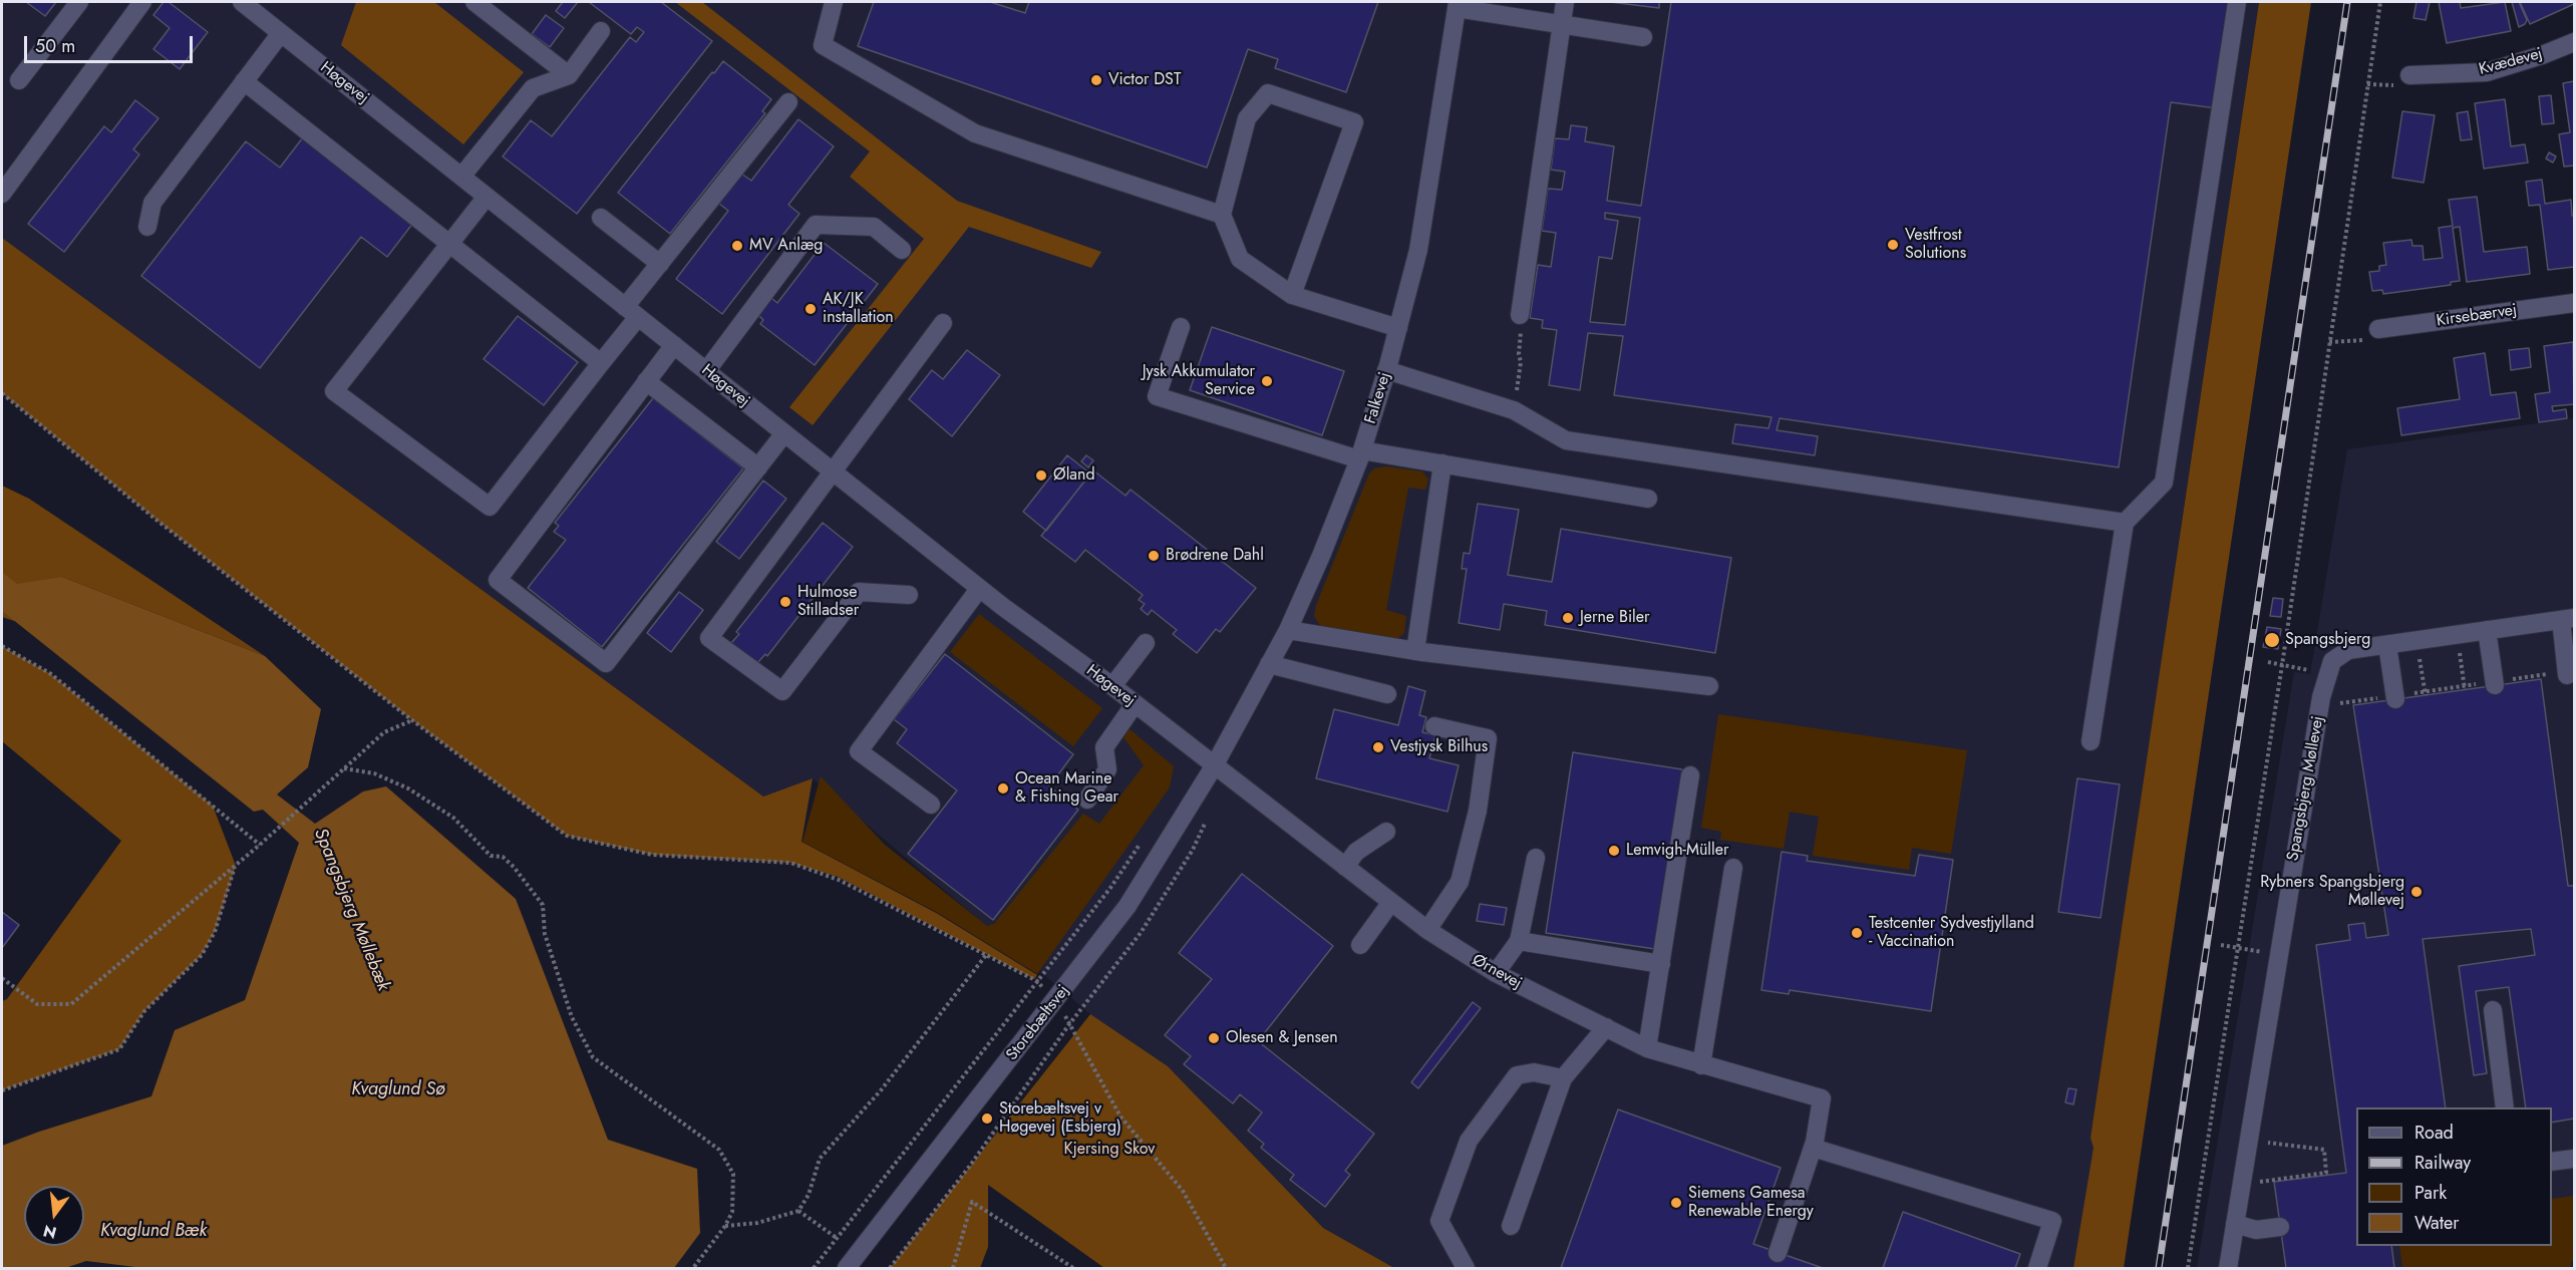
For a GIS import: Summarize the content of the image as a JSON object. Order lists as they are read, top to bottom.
{
  "streets": {
    "street": [
      "Kvædevej",
      "Høgevej",
      "Kirsebærvej",
      "Falkevej",
      "Spangsbjerg Møllevej",
      "Ørnevej",
      "Storebæltsvej"
    ]
  },
  "crossings": [
    ["Høgevej", "Falkevej"],
    ["Høgevej", "Ørnevej"],
    ["Høgevej", "Storebæltsvej"],
    ["Falkevej", "Ørnevej"],
    ["Falkevej", "Storebæltsvej"],
    ["Ørnevej", "Storebæltsvej"]
  ],
  "water": ["Spangsbjerg Møllebæk", "Kvaglund Sø", "Kvaglund Bæk"],
  "parks": ["Kjersing Skov"],
  "places": [
    "Victor DST",
    "Vestfrost Solutions",
    "MV Anlæg",
    "AK/JK installation",
    "Jysk Akkumulator Service",
    "Øland",
    "Brødrene Dahl",
    "Hulmose Stilladser",
    "Jerne Biler",
    "Spangsbjerg",
    "Vestjysk Bilhus",
    "Ocean Marine & Fishing Gear",
    "Lemvigh-Müller",
    "Rybners Spangsbjerg Møllevej",
    "Testcenter Sydvestjylland - Vaccination",
    "Olesen & Jensen",
    "Storebæltsvej v Høgevej (Esbjerg)",
    "Siemens Gamesa Renewable Energy"
  ],
  "legend": [
    "Road",
    "Railway",
    "Park",
    "Water"
  ],
  "scale_bar": "50 m",
  "north": "bottom"
}
